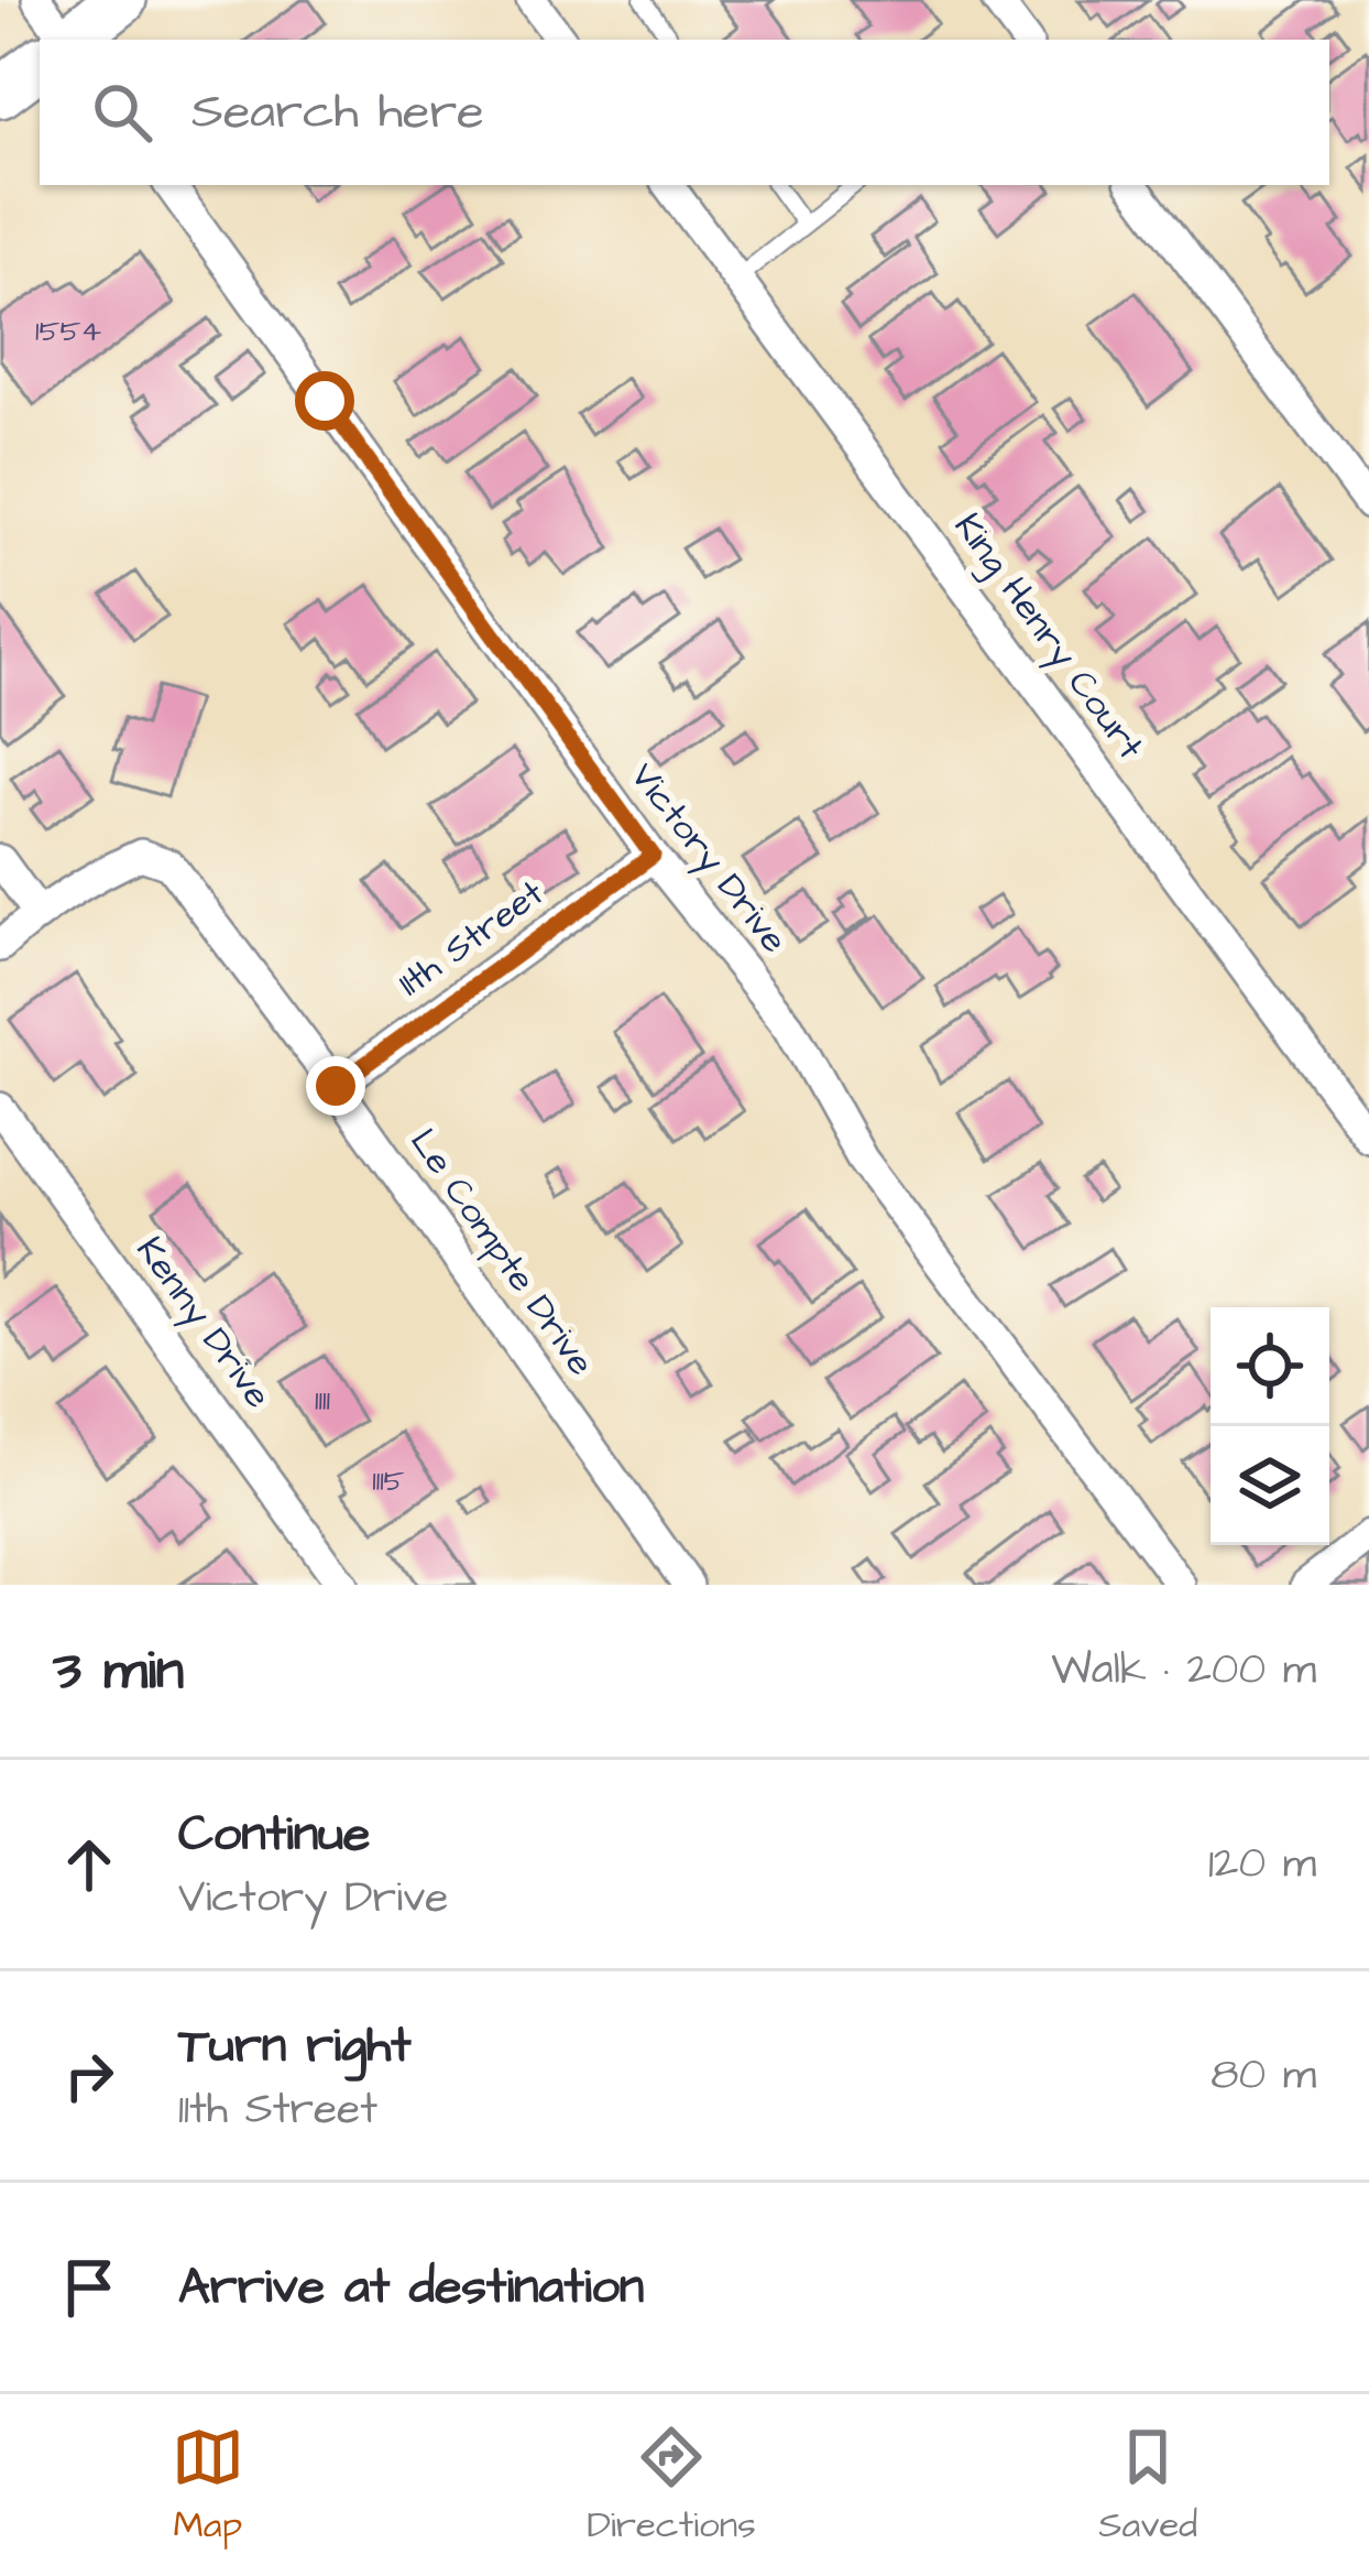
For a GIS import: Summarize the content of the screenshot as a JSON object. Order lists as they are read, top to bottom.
{
  "streets": {
    "street": [
      "King Henry Court",
      "Victory Drive",
      "11th Street",
      "Le Compte Drive",
      "Kenny Drive"
    ]
  },
  "crossings": [
    ["Victory Drive", "11th Street"],
    ["11th Street", "Le Compte Drive"]
  ],
  "house_numbers": ["1554", "1111", "1115"],
  "page": {
    "search": "Search here",
    "heading": ["3 min", "Walk · 200 m"],
    "list": [
      ["Continue", "Victory Drive", "120 m"],
      ["Turn right", "11th Street", "80 m"],
      "Arrive at destination"
    ],
    "nav": ["Map", "Directions", "Saved"]
  }
}
